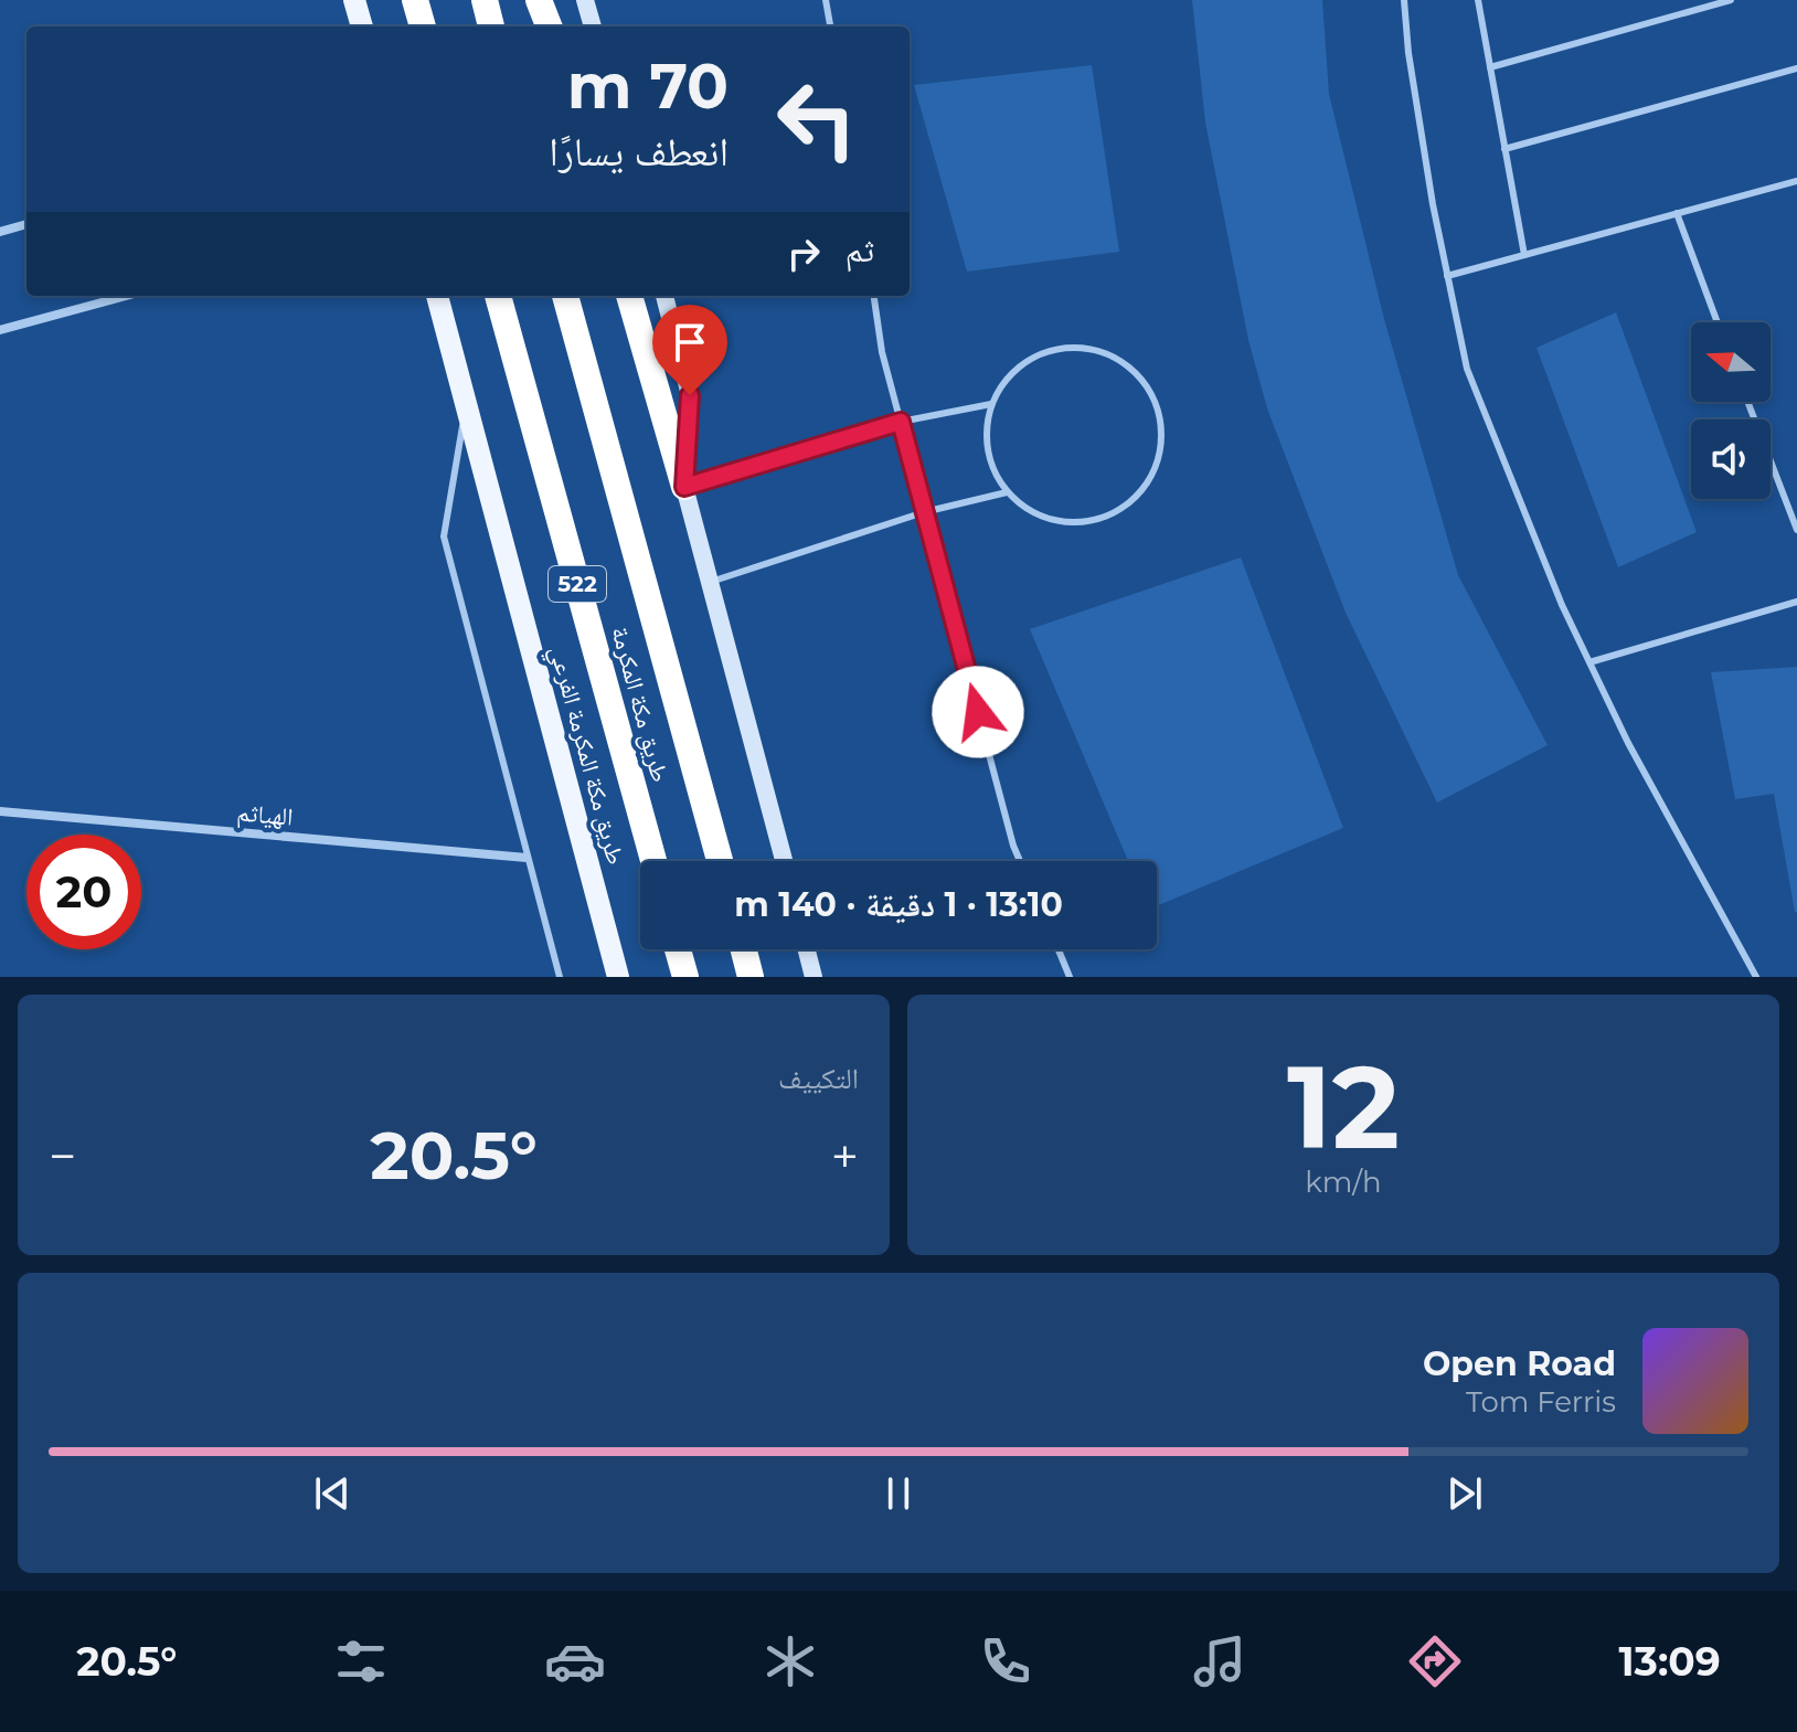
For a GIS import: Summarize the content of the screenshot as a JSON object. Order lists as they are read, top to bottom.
{
  "streets": {
    "highway": ["522", "طريق مكة المكرمة"],
    "main road": ["طريق مكة المكرمة الفرعي"],
    "street": ["الهياثم"]
  },
  "north": "left",
  "page": {
    "turn": ["70 m", "انعطف يسارًا"],
    "then": "ثم",
    "limit": "20",
    "trip": "13:10 · 1 دقيقة · 140 m",
    "tile": [
      ["12", "km/h"],
      "التكييف"
    ],
    "heat": ["−", "20.5°", "+"],
    "song": ["Open Road", "Tom Ferris"],
    "tabs": ["13:09", "20.5°"]
  }
}
